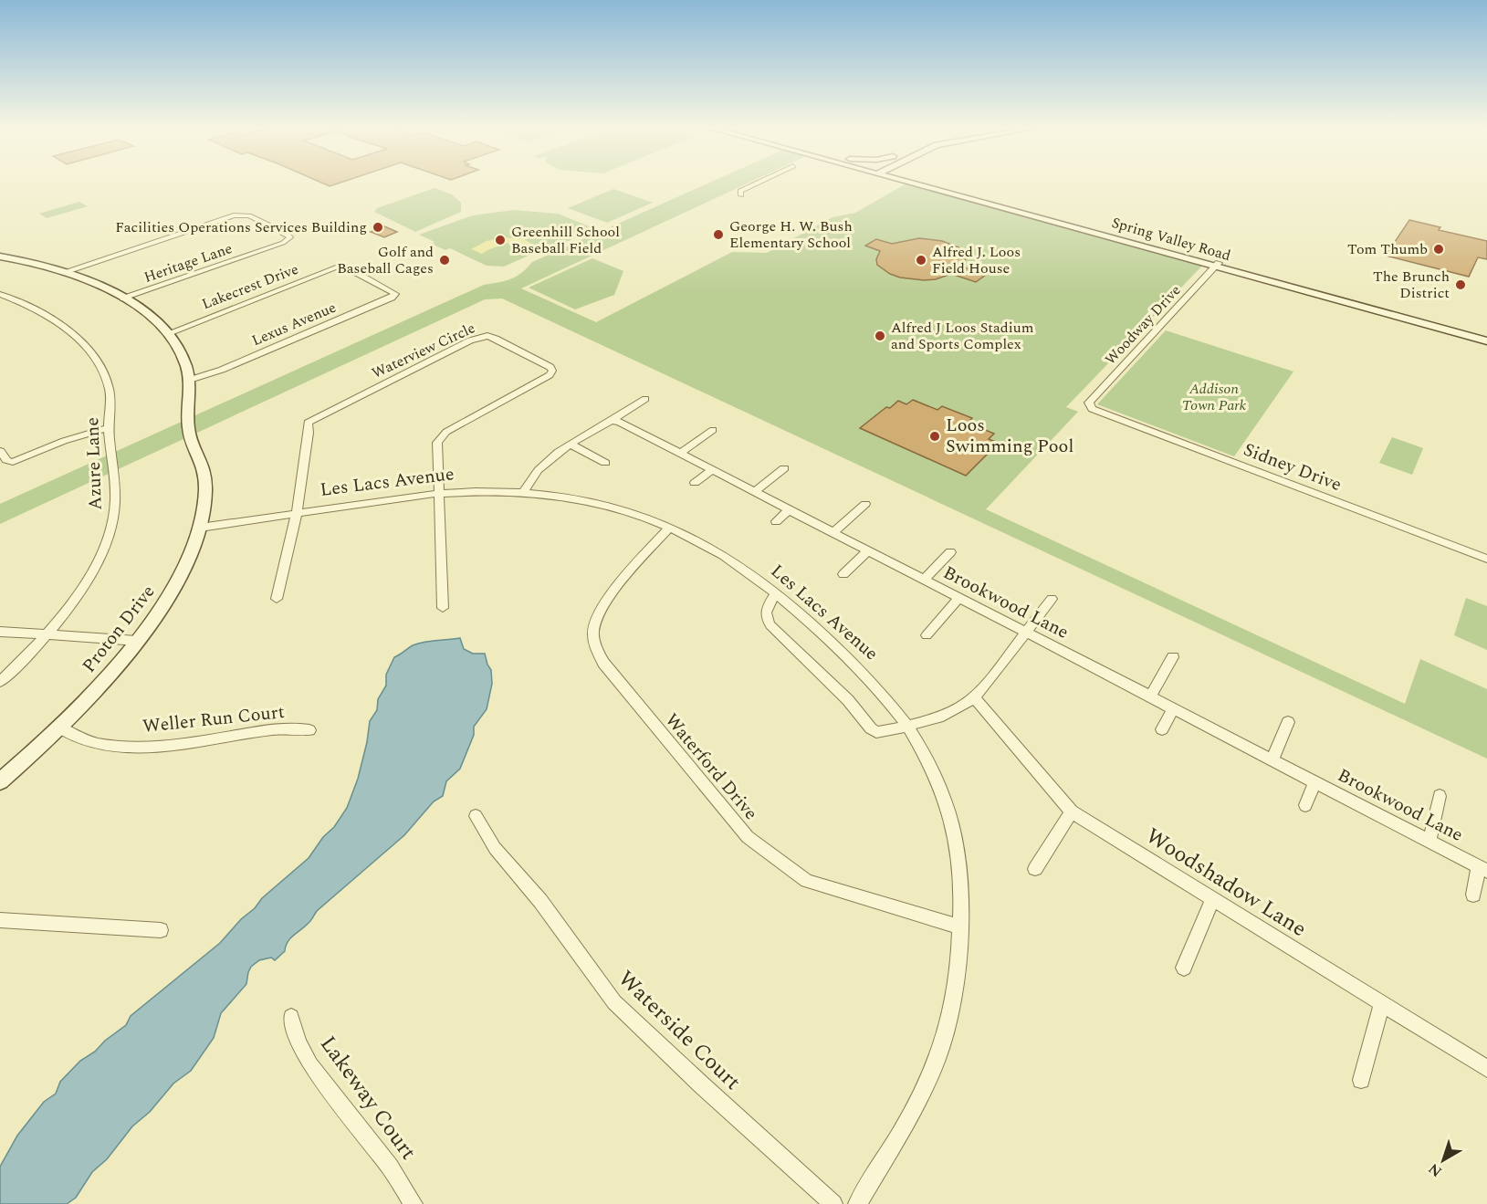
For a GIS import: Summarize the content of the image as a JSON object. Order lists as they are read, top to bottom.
{
  "streets": {
    "street": [
      "Spring Valley Road",
      "Heritage Lane",
      "Lakecrest Drive",
      "Lexus Avenue",
      "Woodway Drive",
      "Waterview Circle",
      "Azure Lane",
      "Sidney Drive",
      "Les Lacs Avenue",
      "Brookwood Lane",
      "Proton Drive",
      "Weller Run Court",
      "Waterford Drive",
      "Woodshadow Lane",
      "Waterside Court",
      "Lakeway Court"
    ]
  },
  "crossings": [
    ["Spring Valley Road", "Woodway Drive"],
    ["Heritage Lane", "Proton Drive"],
    ["Lakecrest Drive", "Lexus Avenue"],
    ["Lakecrest Drive", "Proton Drive"],
    ["Lexus Avenue", "Proton Drive"],
    ["Woodway Drive", "Sidney Drive"],
    ["Waterview Circle", "Les Lacs Avenue"],
    ["Les Lacs Avenue", "Proton Drive"],
    ["Les Lacs Avenue", "Waterford Drive"],
    ["Proton Drive", "Weller Run Court"]
  ],
  "parks": ["Addison Town Park"],
  "places": [
    "Facilities Operations Services Building",
    "George H. W. Bush Elementary School",
    "Greenhill School Baseball Field",
    "Tom Thumb",
    "Golf and Baseball Cages",
    "Alfred J. Loos Field House",
    "The Brunch District",
    "Alfred J Loos Stadium and Sports Complex",
    "Loos Swimming Pool"
  ],
  "north": "bottom left"
}
